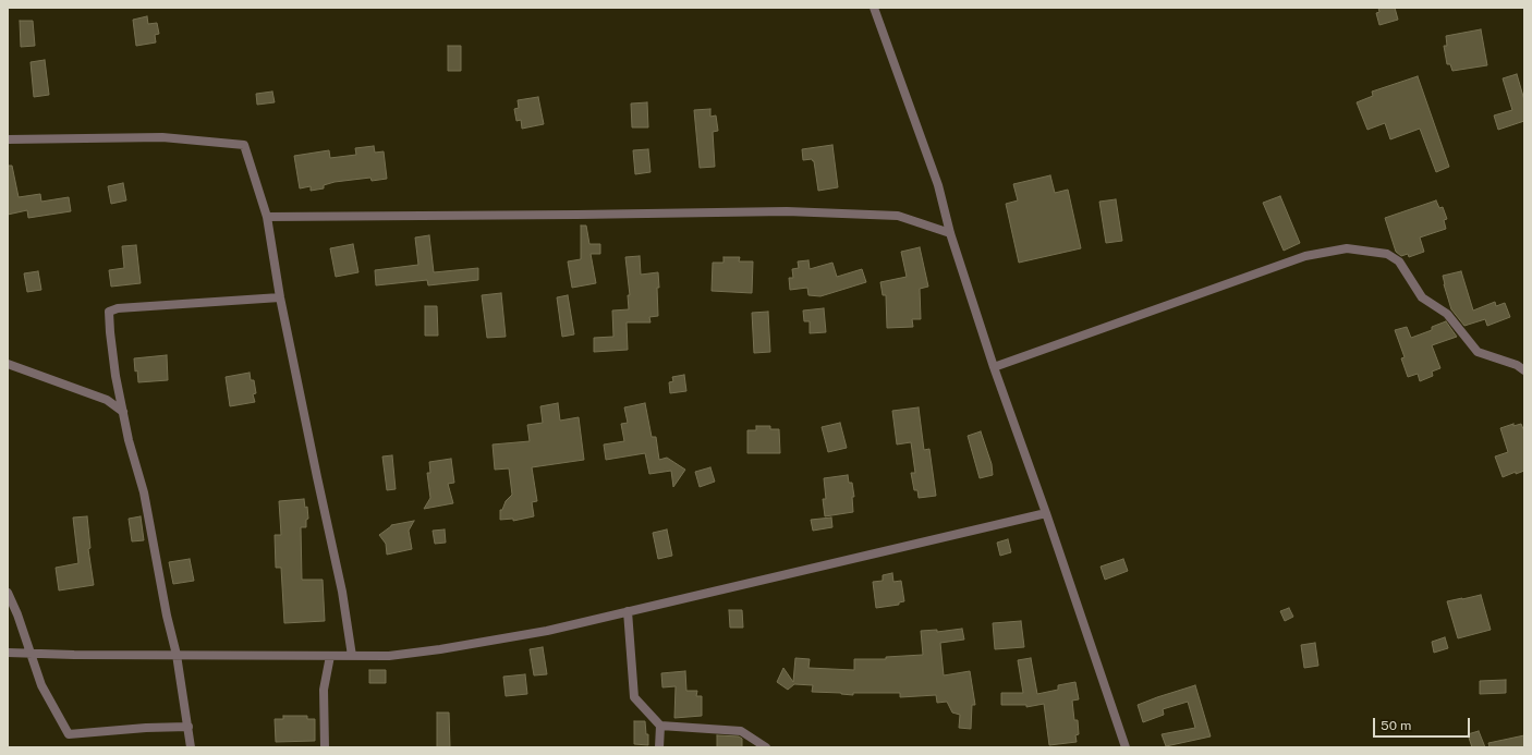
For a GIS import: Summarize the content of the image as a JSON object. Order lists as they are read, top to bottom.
{
  "scale_bar": "50 m"
}
